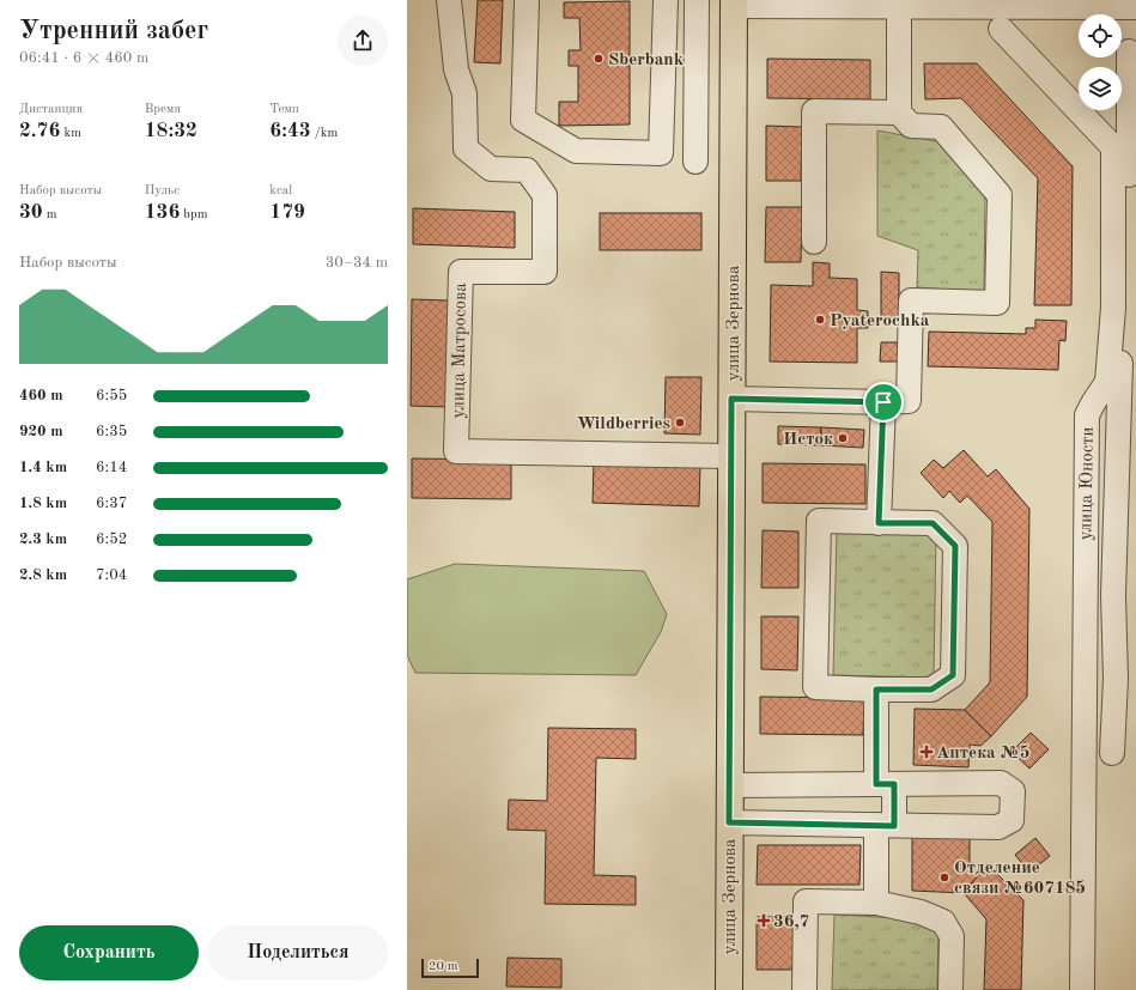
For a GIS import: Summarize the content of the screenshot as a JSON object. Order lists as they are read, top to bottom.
{
  "streets": {
    "main road": ["улица Зернова"],
    "street": ["улица Матросова", "улица Юности"]
  },
  "crossings": [
    ["улица Зернова", "улица Матросова"]
  ],
  "places": {
    "other": [
      "Sberbank",
      "Pyaterochka",
      "Wildberries",
      "Исток",
      "Отделение связи №607185"
    ],
    "health": ["Аптека №5", "36,7"]
  },
  "scale_bar": "20 m",
  "page": {
    "heading": ["Утренний забег", "06:41 · 6 × 460 m"],
    "stats": [
      ["Дистанция", "2.76 km"],
      ["Время", "18:32"],
      ["Темп", "6:43 /km"],
      ["Набор высоты", "30 m"],
      ["Пульс", "136 bpm"],
      ["kcal", "179"]
    ],
    "chart": ["Набор высоты", "30–34 m"],
    "list": [
      {
        "name": "460 m",
        "note": "6:55"
      },
      {
        "name": "920 m",
        "note": "6:35"
      },
      {
        "name": "1.4 km",
        "note": "6:14"
      },
      {
        "name": "1.8 km",
        "note": "6:37"
      },
      {
        "name": "2.3 km",
        "note": "6:52"
      },
      {
        "name": "2.8 km",
        "note": "7:04"
      }
    ],
    "buttons": ["Сохранить", "Поделиться"],
    "scale": "20 m"
  }
}
